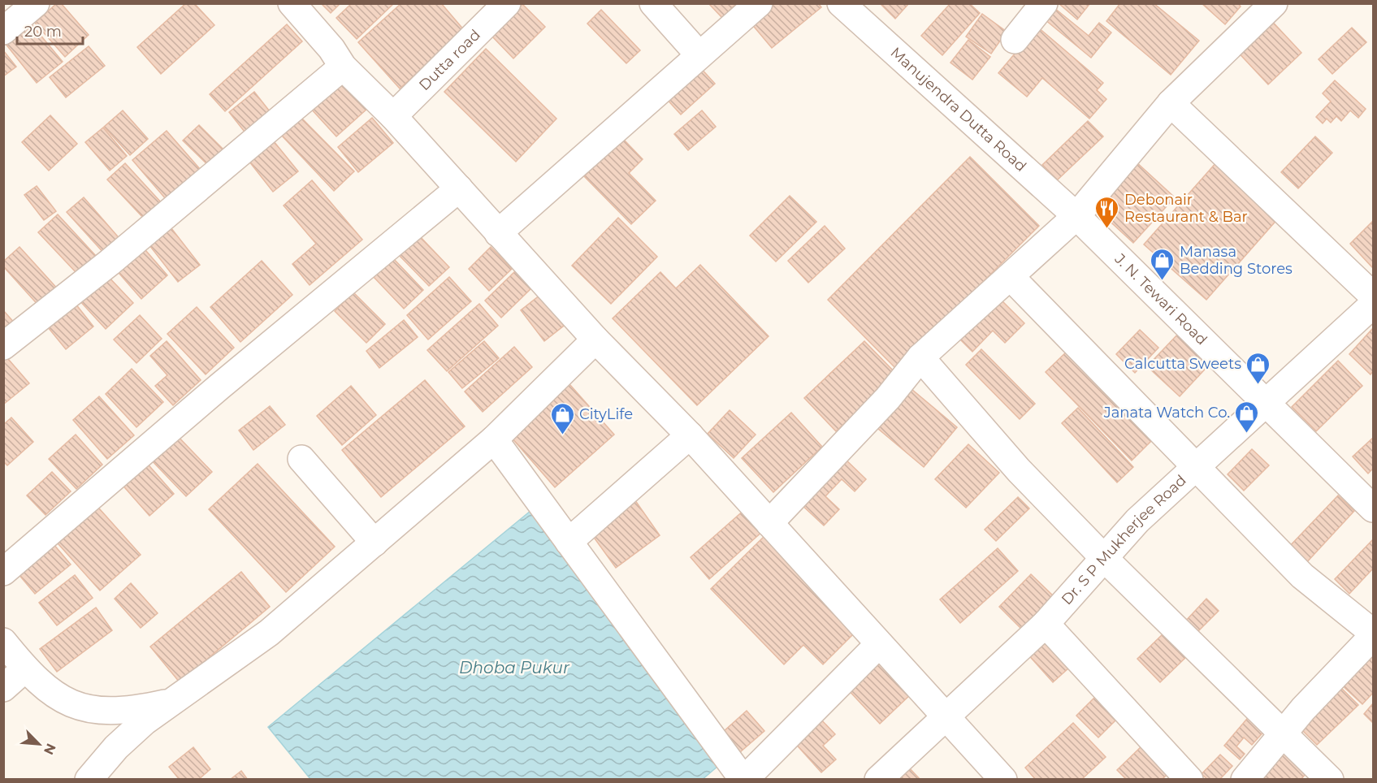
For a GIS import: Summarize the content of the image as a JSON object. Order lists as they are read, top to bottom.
{
  "streets": {
    "street": [
      "Dutta road",
      "Manujendra Dutta Road",
      "J. N. Tewari Road",
      "Dr. S P Mukherjee Road"
    ]
  },
  "crossings": [
    ["Manujendra Dutta Road", "J. N. Tewari Road"],
    ["J. N. Tewari Road", "Dr. S P Mukherjee Road"]
  ],
  "water": ["Dhoba Pukur"],
  "places": {
    "restaurant": ["Debonair Restaurant & Bar"],
    "shop": [
      "Manasa Bedding Stores",
      "Calcutta Sweets",
      "Janata Watch Co.",
      "CityLife"
    ]
  },
  "scale_bar": "20 m",
  "north": "bottom right"
}
